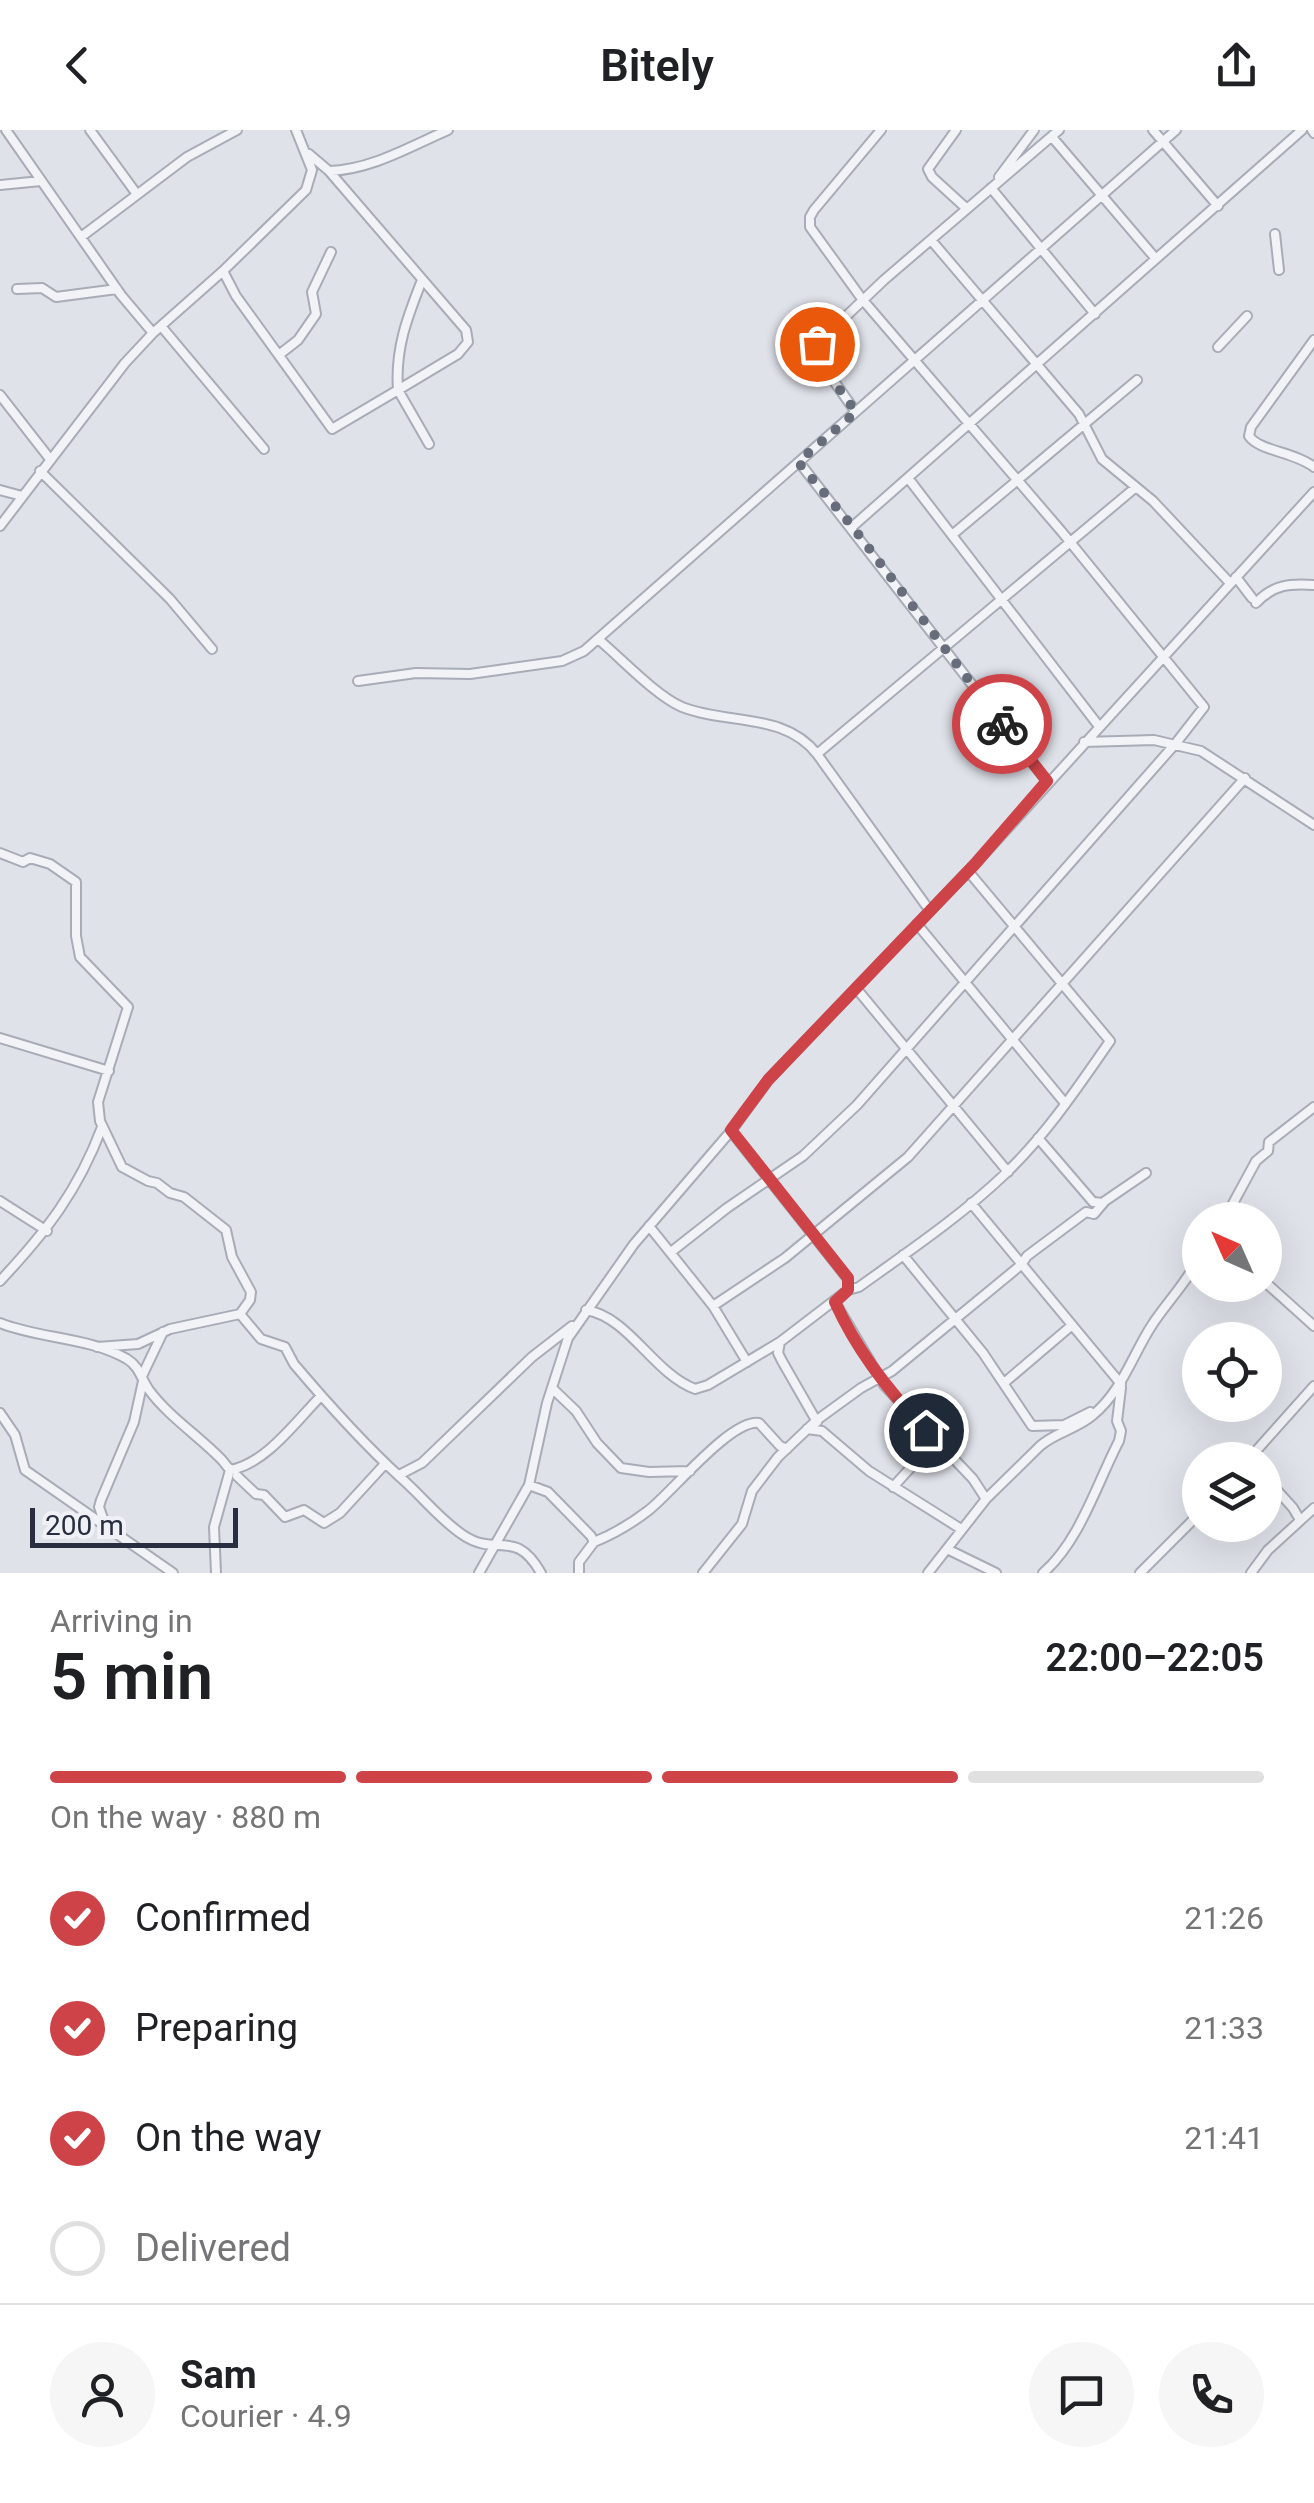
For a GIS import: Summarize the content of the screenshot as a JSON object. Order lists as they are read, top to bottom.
{
  "scale_bar": "200 m",
  "north": "top left",
  "page": {
    "header": "Bitely",
    "scale": "200 m",
    "heading": ["5 min", "Arriving in", "22:00–22:05"],
    "panel": ["Sam", "Courier · 4.9"],
    "bar": "On the way · 880 m",
    "list": [
      ["Confirmed", "21:26"],
      ["Preparing", "21:33"],
      ["On the way", "21:41"],
      "Delivered"
    ]
  }
}
